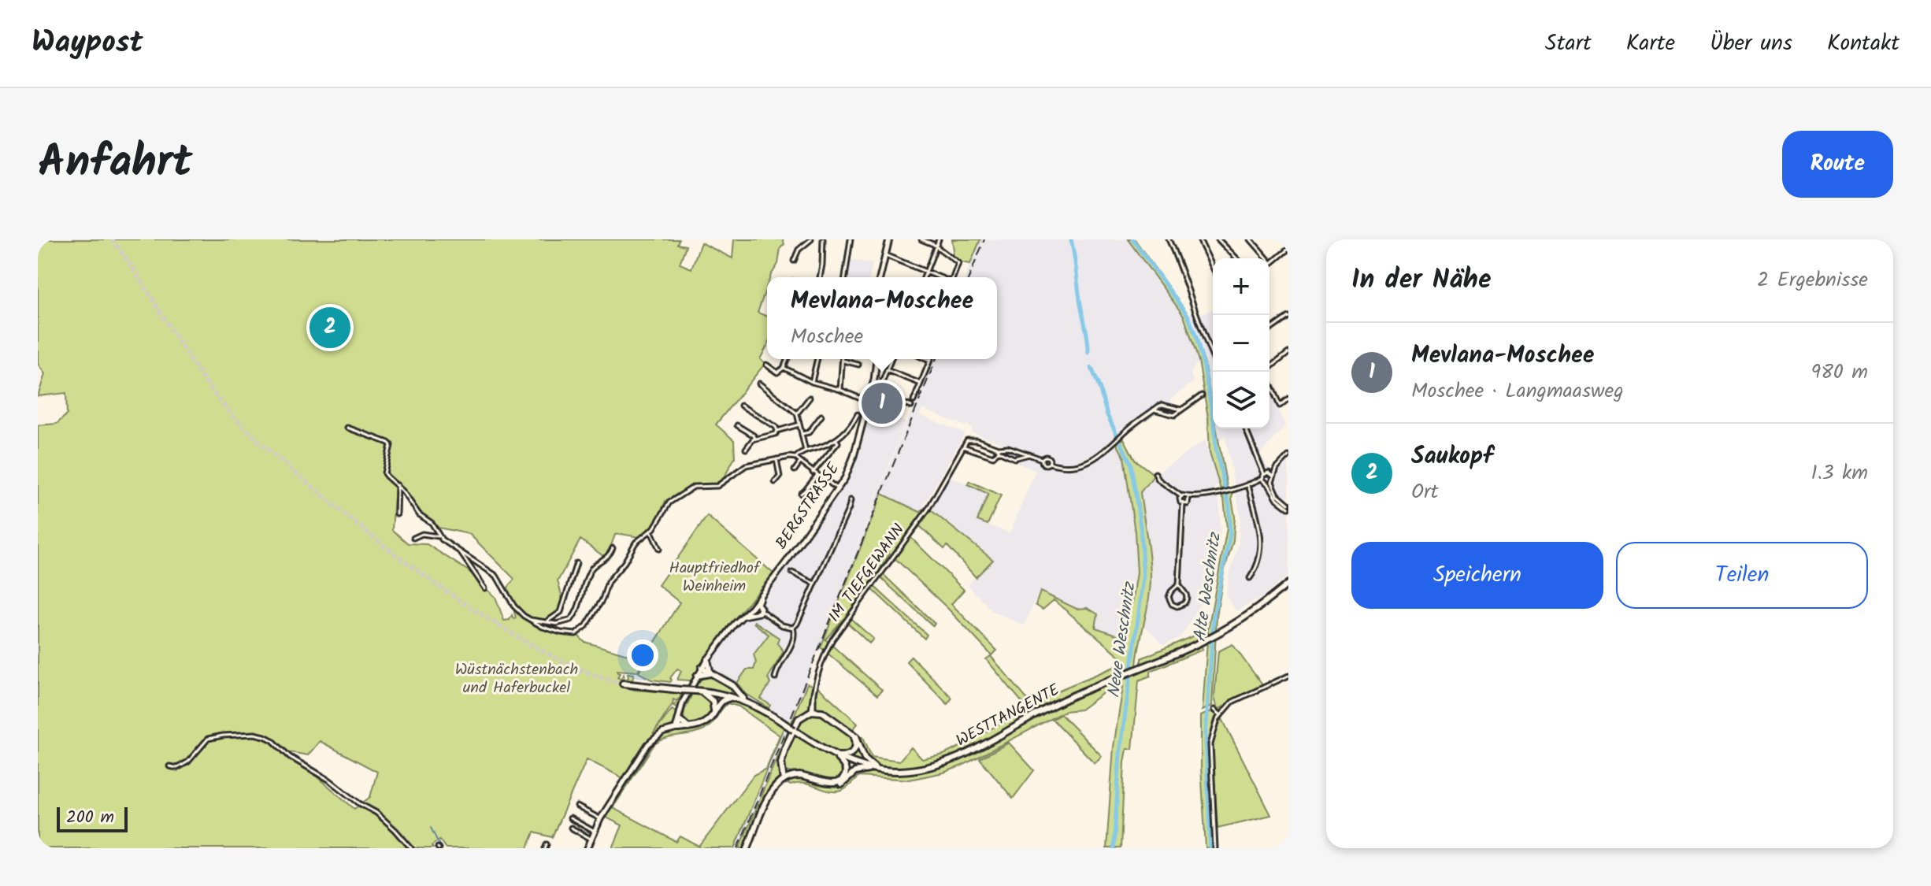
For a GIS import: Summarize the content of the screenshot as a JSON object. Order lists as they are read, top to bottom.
{
  "streets": {
    "main road": ["BERGSTRASSE", "WESTTANGENTE"],
    "street": ["IM TIEFGEWANN"]
  },
  "water": ["Alte Weschnitz", "Neue Weschnitz"],
  "parks": ["Hauptfriedhof Weinheim", "Wüstnächstenbach und Haferbuckel"],
  "scale_bar": "200 m",
  "page": {
    "header": "Waypost",
    "nav": [
      "Start",
      "Karte",
      "Über uns",
      "Kontakt"
    ],
    "title": "Anfahrt",
    "buttons": [
      "Route",
      ["Speichern", "Teilen"]
    ],
    "heading": ["In der Nähe", "2 Ergebnisse"],
    "map_buttons": ["+", "−"],
    "popup": ["Mevlana-Moschee", "Moschee"],
    "pins": ["2", "1"],
    "list": [
      {
        "mark": "1",
        "name": "Mevlana-Moschee",
        "note": "Moschee · Langmaasweg",
        "value": "980 m"
      },
      {
        "mark": "2",
        "name": "Saukopf",
        "note": "Ort",
        "value": "1.3 km"
      }
    ],
    "scale": "200 m"
  }
}
